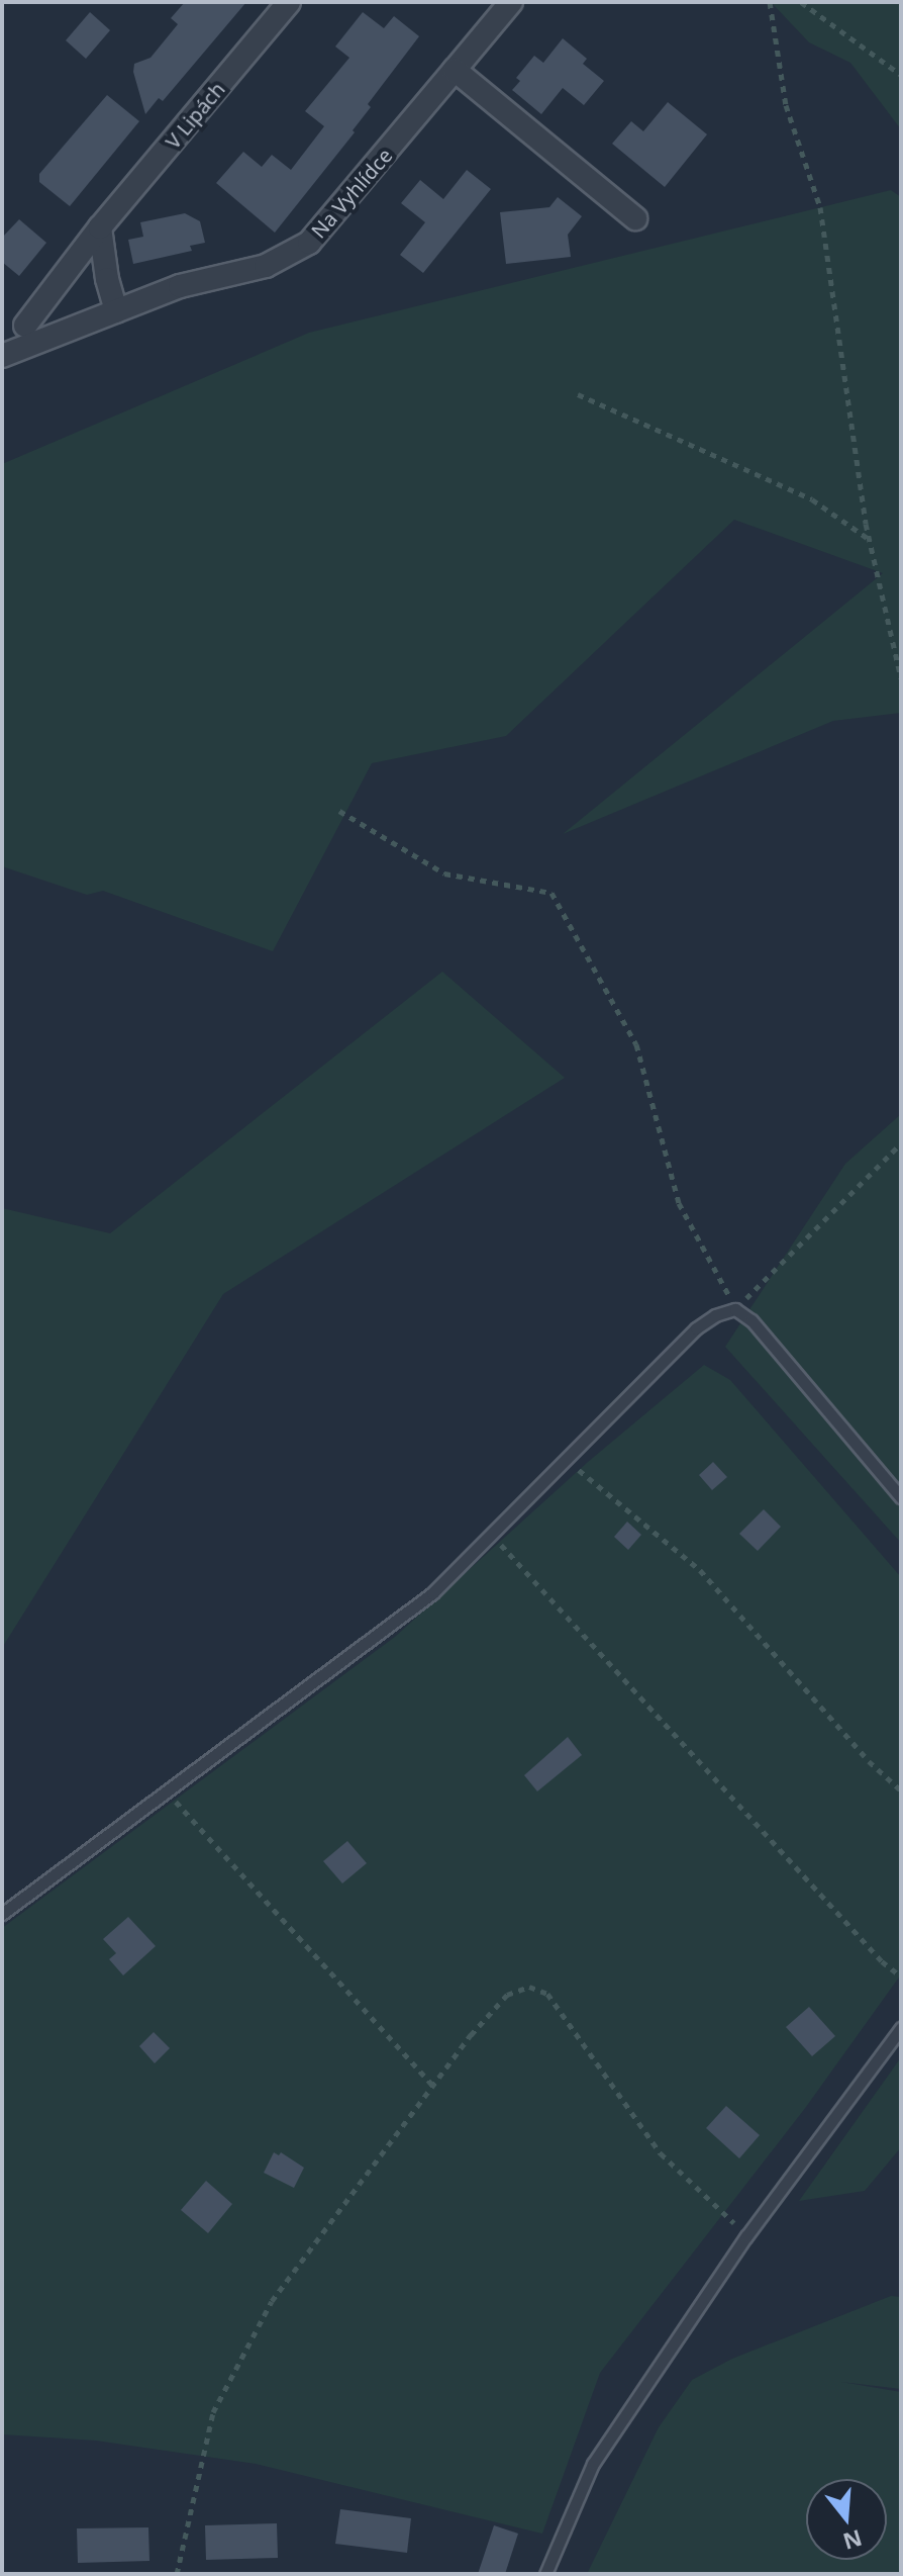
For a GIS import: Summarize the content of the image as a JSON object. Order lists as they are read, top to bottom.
{
  "streets": {
    "street": ["V Lipách", "Na Vyhlídce"]
  },
  "north": "bottom"
}
